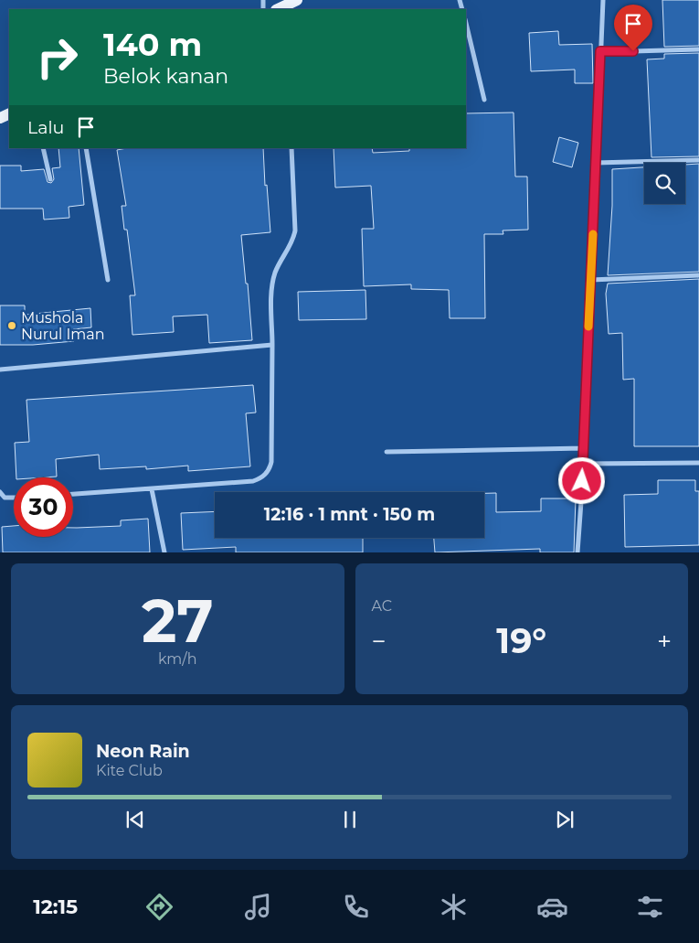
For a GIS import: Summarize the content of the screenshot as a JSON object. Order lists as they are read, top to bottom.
{
  "places": ["Mushola Nurul Iman"],
  "page": {
    "turn": ["140 m", "Belok kanan"],
    "then": "Lalu",
    "limit": "30",
    "trip": "12:16 · 1 mnt · 150 m",
    "tile": [
      ["27", "km/h"],
      "AC"
    ],
    "heat": ["−", "19°", "+"],
    "song": ["Neon Rain", "Kite Club"],
    "tabs": "12:15"
  }
}
